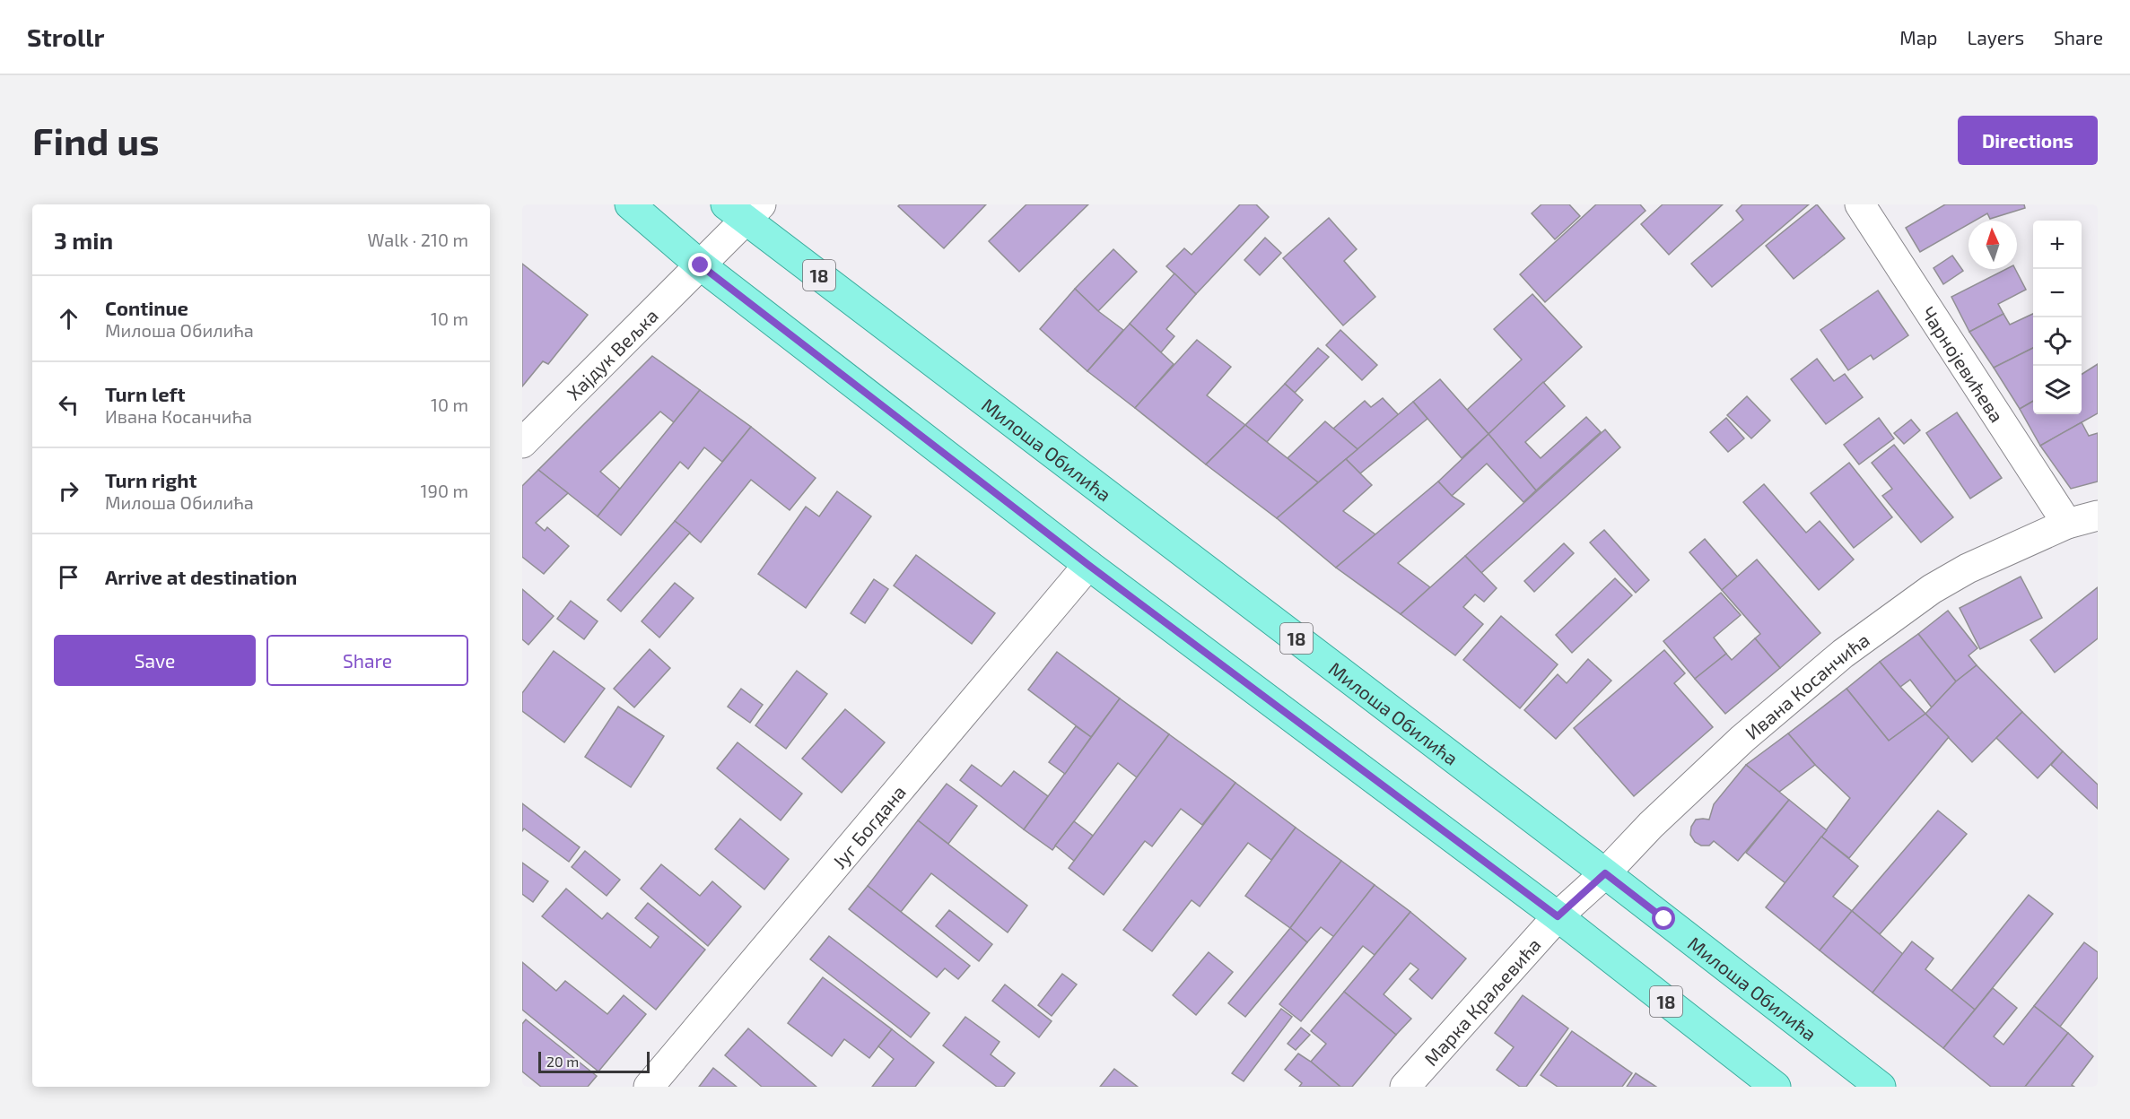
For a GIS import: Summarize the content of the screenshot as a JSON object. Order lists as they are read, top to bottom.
{
  "streets": {
    "main road": ["18", "Милоша Обилића"],
    "street": [
      "Хајдук Вељка",
      "Чарнојевићева",
      "Ивана Косанчића",
      "Југ Богдана",
      "Марка Краљевића"
    ]
  },
  "crossings": [
    ["18", "Хајдук Вељка"],
    ["18", "Ивана Косанчића"],
    ["18", "Југ Богдана"],
    ["18", "Марка Краљевића"],
    ["Хајдук Вељка", "Милоша Обилића"],
    ["Чарнојевићева", "Ивана Косанчића"],
    ["Милоша Обилића", "Ивана Косанчића"],
    ["Ивана Косанчића", "Марка Краљевића"]
  ],
  "scale_bar": "20 m",
  "north": "top",
  "page": {
    "header": "Strollr",
    "nav": ["Map", "Layers", "Share"],
    "buttons": [
      "Directions",
      ["Save", "Share"]
    ],
    "title": "Find us",
    "heading": ["3 min", "Walk · 210 m"],
    "map_buttons": ["+", "−"],
    "list": [
      ["Continue", "Милоша Обилића", "10 m"],
      ["Turn left", "Ивана Косанчића", "10 m"],
      ["Turn right", "Милоша Обилића", "190 m"],
      "Arrive at destination"
    ],
    "scale": "20 m"
  }
}
